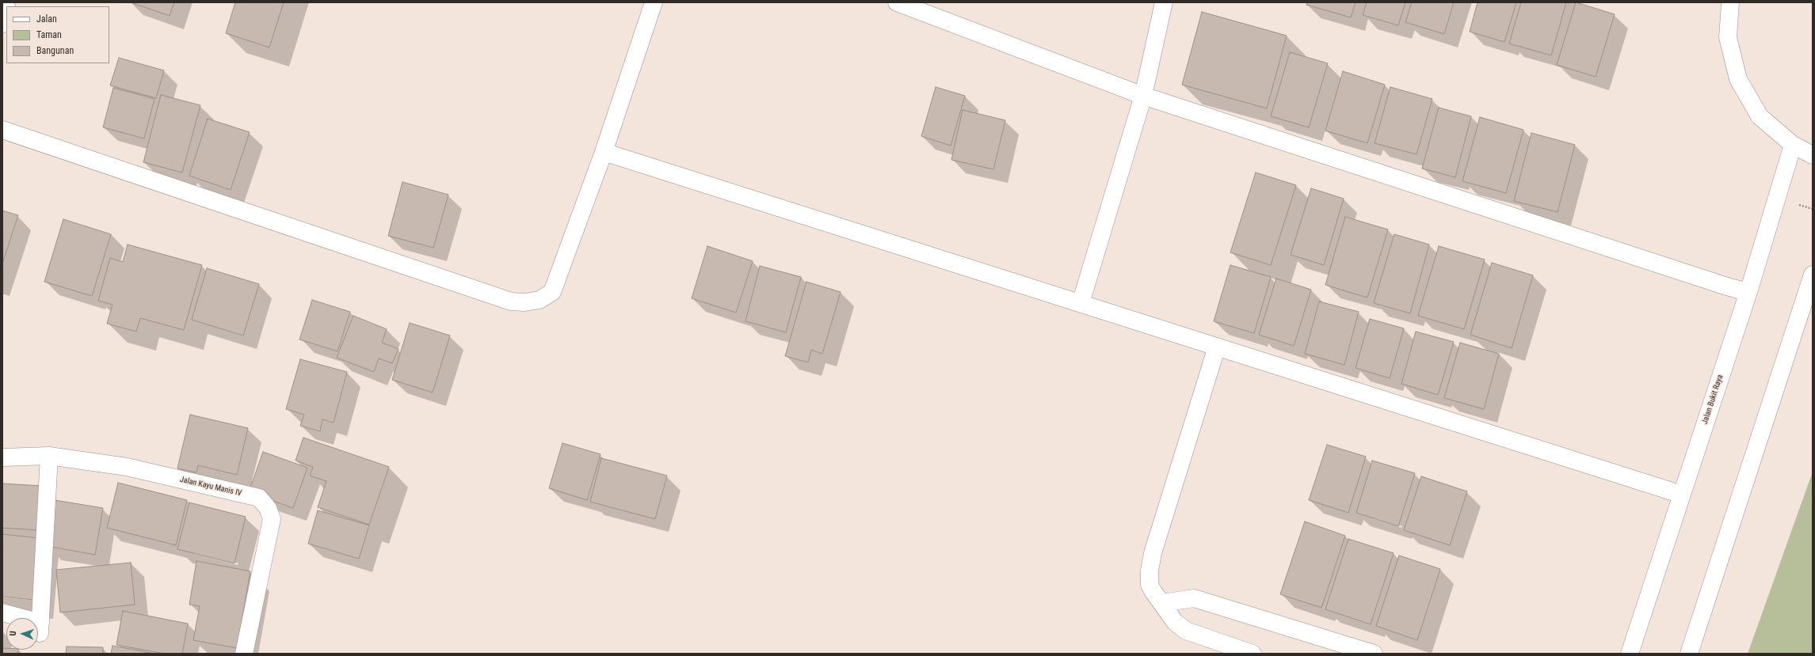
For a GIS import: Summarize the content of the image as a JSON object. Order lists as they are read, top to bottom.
{
  "streets": {
    "street": ["Jalan Bukit Raya", "Jalan Kayu Manis IV"]
  },
  "legend": ["Jalan", "Taman", "Bangunan"],
  "north": "left"
}
